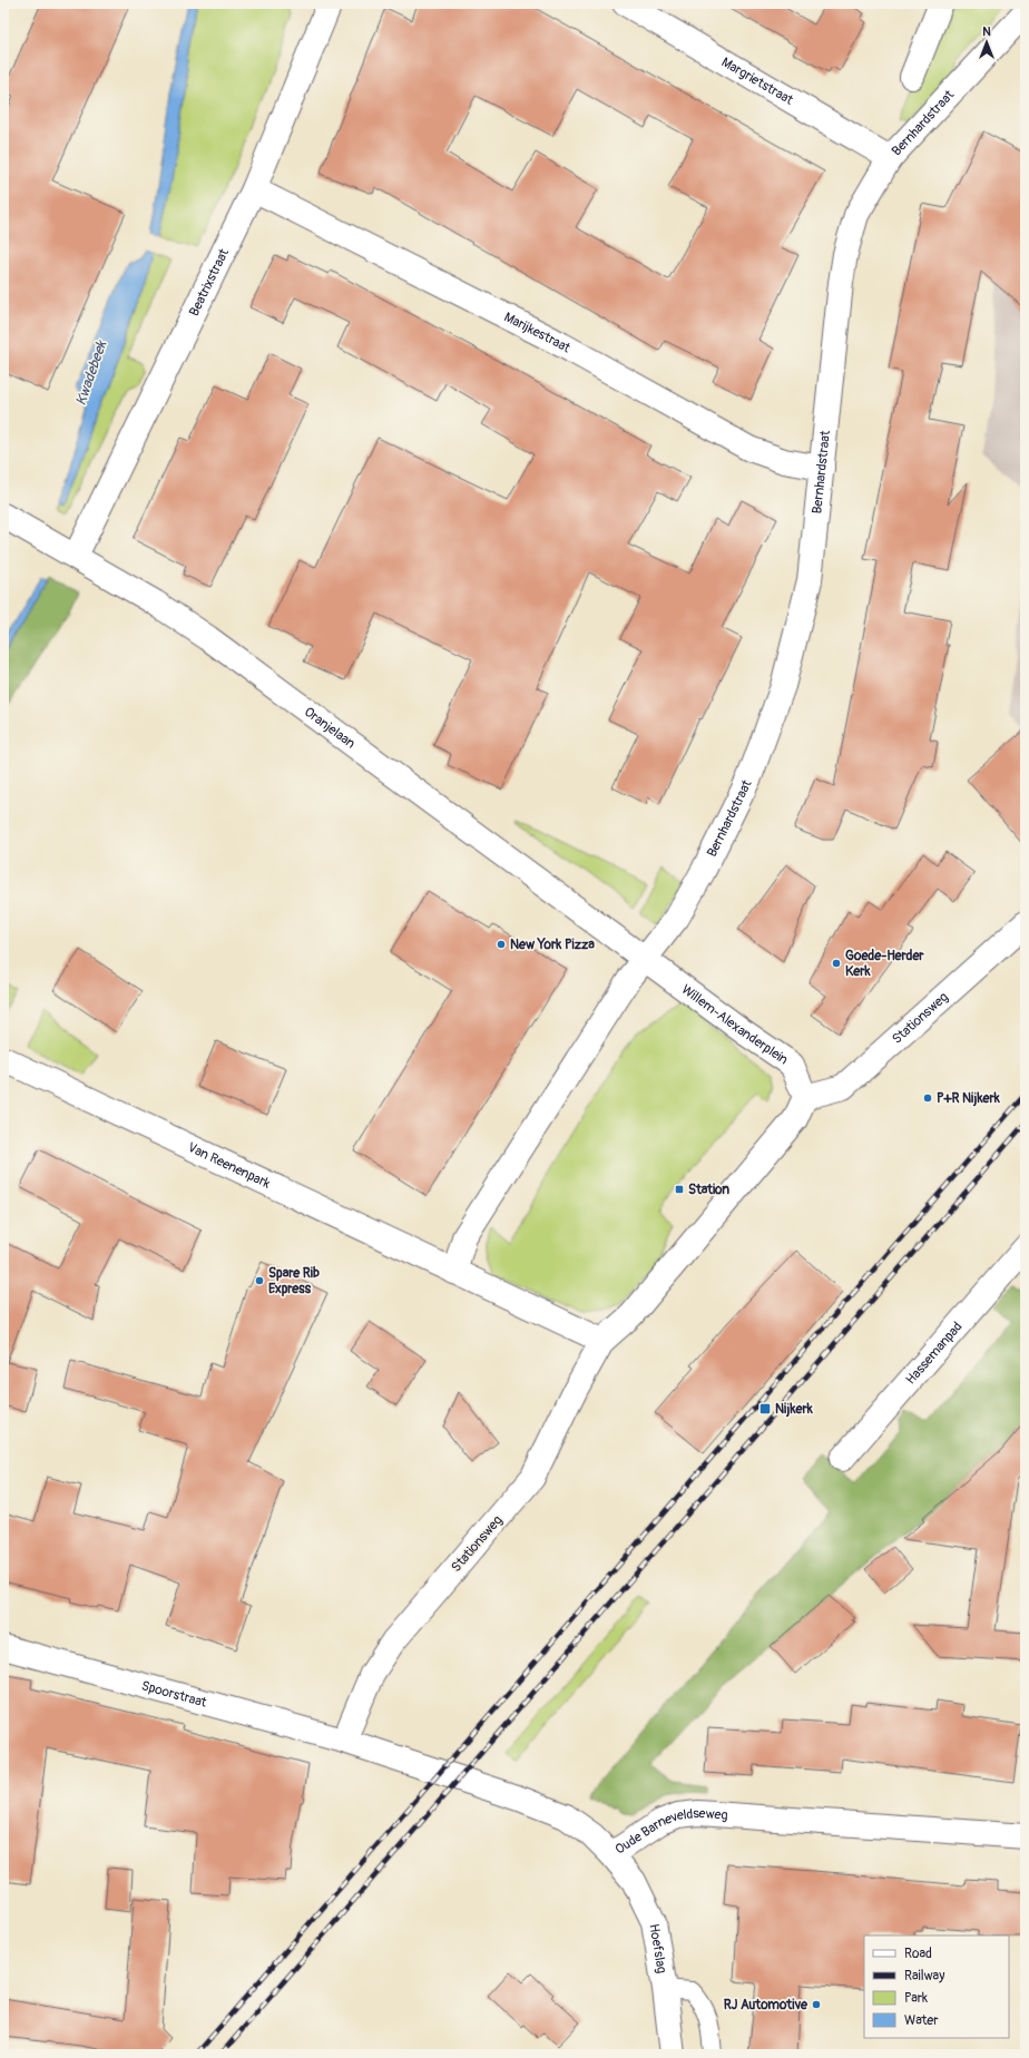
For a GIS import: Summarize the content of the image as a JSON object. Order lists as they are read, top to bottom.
{
  "streets": {
    "street": [
      "Margrietstraat",
      "Bernhardstraat",
      "Beatrixstraat",
      "Marijkestraat",
      "Oranjelaan",
      "Stationsweg",
      "Willem-Alexanderplein",
      "Van Reenenpark",
      "Hassemanpad",
      "Spoorstraat",
      "Oude Barneveldseweg",
      "Hoefslag"
    ]
  },
  "crossings": [
    ["Margrietstraat", "Bernhardstraat"],
    ["Bernhardstraat", "Marijkestraat"],
    ["Bernhardstraat", "Oranjelaan"],
    ["Bernhardstraat", "Willem-Alexanderplein"],
    ["Beatrixstraat", "Marijkestraat"],
    ["Beatrixstraat", "Oranjelaan"],
    ["Oranjelaan", "Willem-Alexanderplein"],
    ["Stationsweg", "Willem-Alexanderplein"],
    ["Stationsweg", "Spoorstraat"],
    ["Stationsweg", "Oude Barneveldseweg"],
    ["Spoorstraat", "Oude Barneveldseweg"],
    ["Oude Barneveldseweg", "Hoefslag"]
  ],
  "water": ["Kwadebeek"],
  "places": {
    "other": [
      "New York Pizza",
      "Goede-Herder Kerk",
      "P+R Nijkerk",
      "Spare Rib Express",
      "RJ Automotive"
    ],
    "transit": ["Station", "Nijkerk"]
  },
  "legend": [
    "Road",
    "Railway",
    "Park",
    "Water"
  ],
  "north": "top"
}
